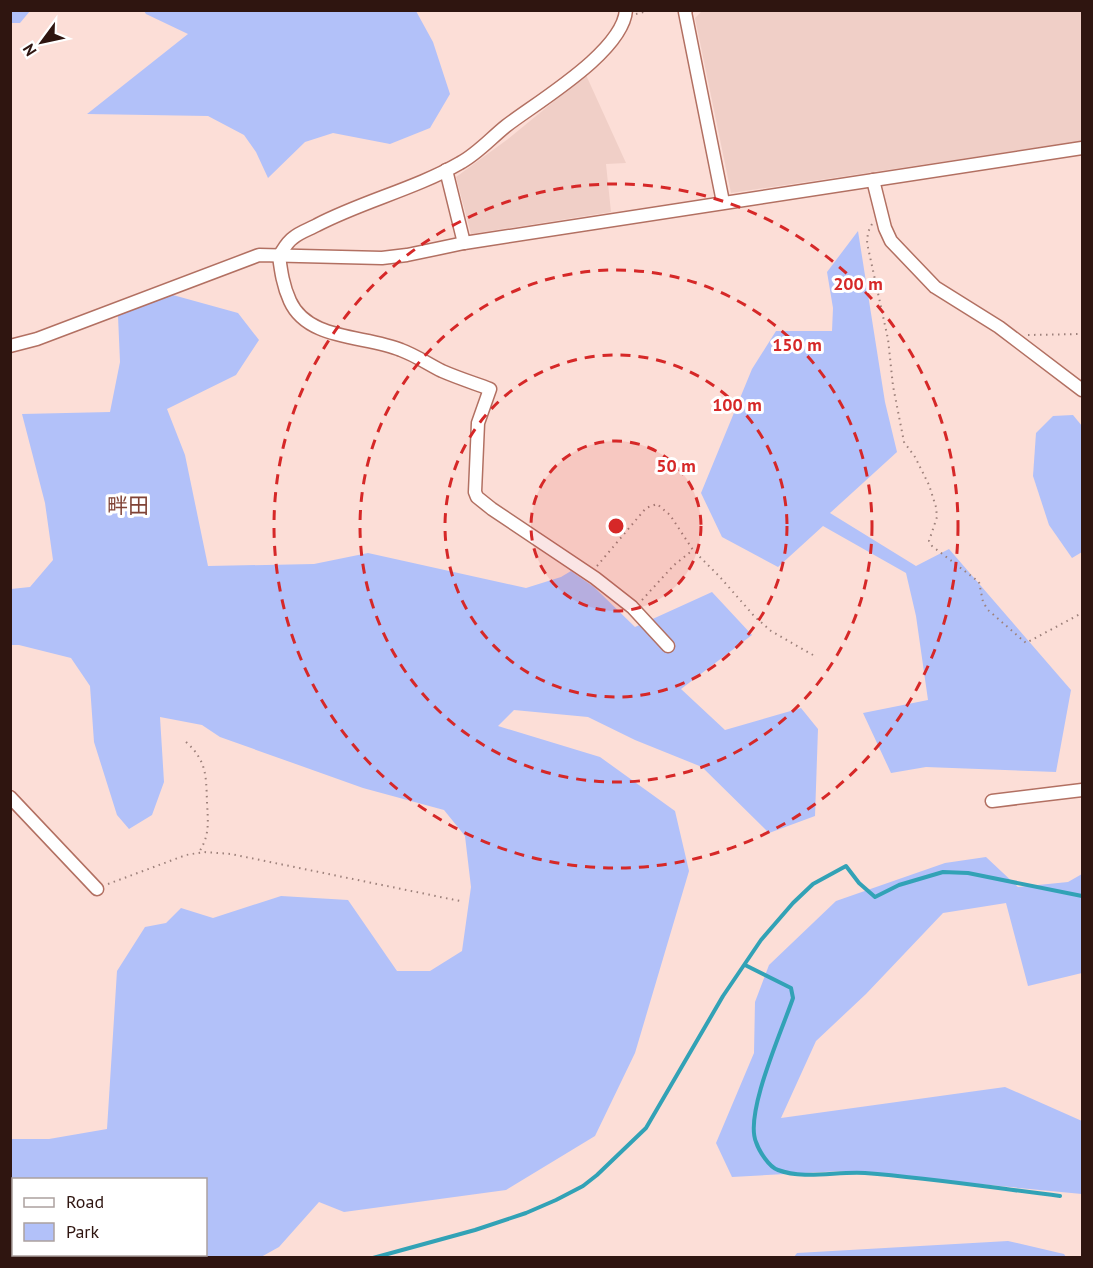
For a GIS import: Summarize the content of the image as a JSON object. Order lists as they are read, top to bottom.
{
  "districts": ["畔田"],
  "legend": ["Road", "Park"],
  "north": "bottom left",
  "rings": [
    "200 m",
    "150 m",
    "100 m",
    "50 m"
  ]
}
